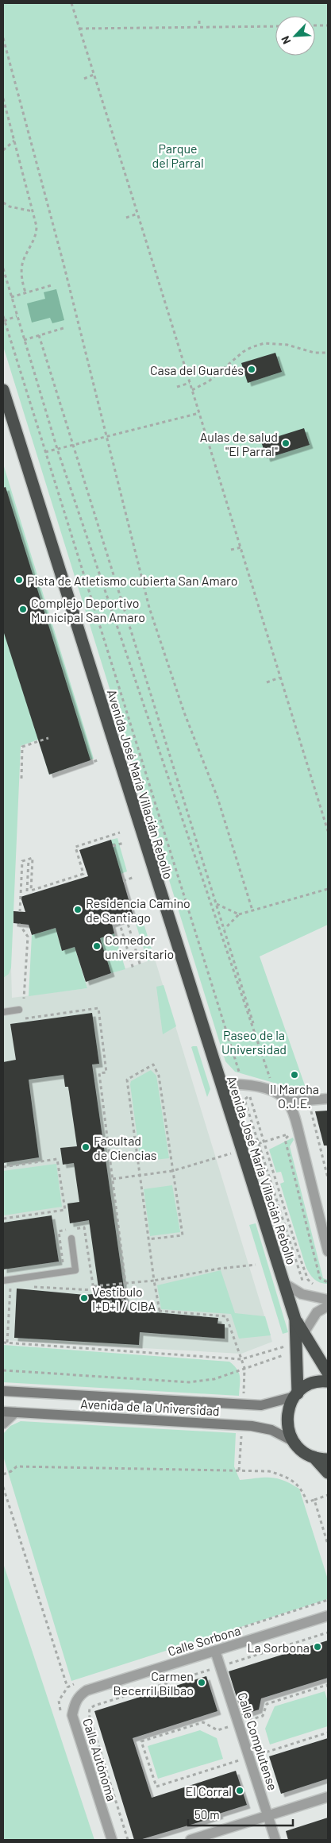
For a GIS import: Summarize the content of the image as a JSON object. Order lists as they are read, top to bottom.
{
  "streets": {
    "highway": ["Avenida José María Villacián Rebollo"],
    "main road": ["Avenida de la Universidad"],
    "street": ["Calle Sorbona", "Calle Complutense", "Calle Autónoma"]
  },
  "crossings": [
    ["Avenida José María Villacián Rebollo", "Avenida de la Universidad"],
    ["Calle Sorbona", "Calle Complutense"],
    ["Calle Sorbona", "Calle Autónoma"]
  ],
  "parks": ["Parque del Parral", "Paseo de la Universidad"],
  "places": [
    "Casa del Guardés",
    "Aulas de salud \"El Parral\"",
    "Pista de Atletismo cubierta San Amaro",
    "Complejo Deportivo Municipal San Amaro",
    "Residencia Camino de Santiago",
    "Comedor universitario",
    "II Marcha O.J.E.",
    "Facultad de Ciencias",
    "Vestíbulo I+D+I / CIBA",
    "La Sorbona",
    "Carmen Becerril Bilbao",
    "El Corral"
  ],
  "scale_bar": "50 m",
  "north": "bottom left"
}
